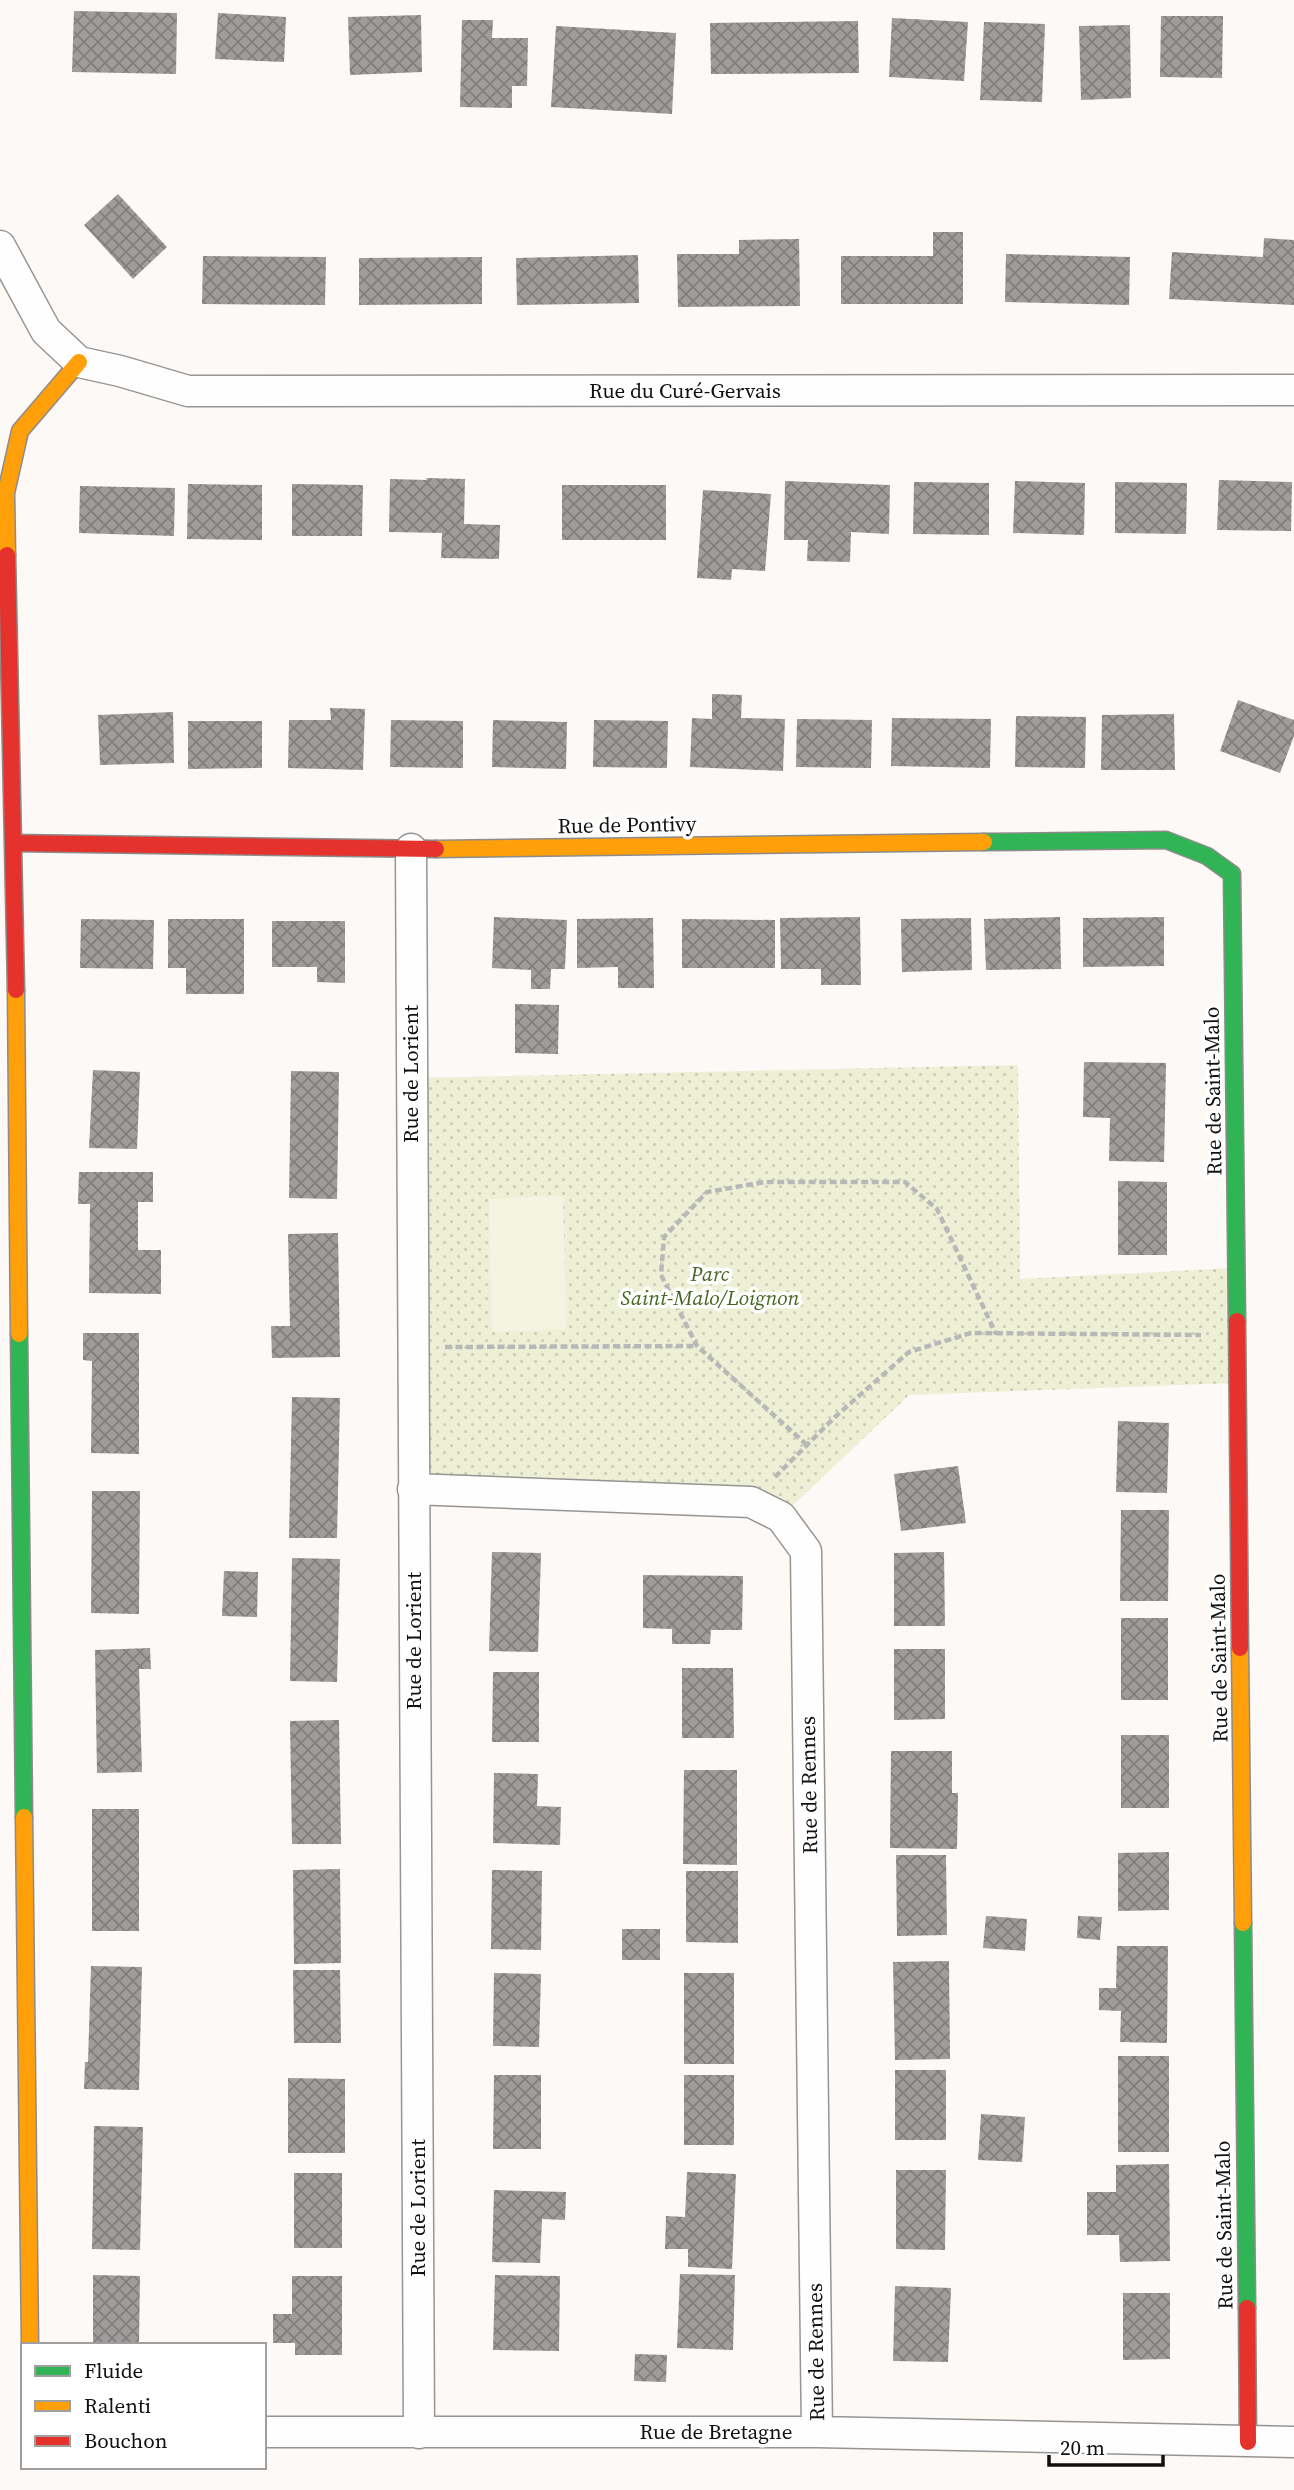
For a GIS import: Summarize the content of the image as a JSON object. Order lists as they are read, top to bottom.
{
  "streets": {
    "street": [
      "Rue du Curé-Gervais",
      "Rue de Pontivy",
      "Rue de Lorient",
      "Rue de Saint-Malo",
      "Rue de Rennes",
      "Rue de Bretagne"
    ]
  },
  "crossings": [
    ["Rue de Pontivy", "Rue de Lorient"],
    ["Rue de Pontivy", "Rue de Saint-Malo"],
    ["Rue de Lorient", "Rue de Rennes"],
    ["Rue de Lorient", "Rue de Bretagne"],
    ["Rue de Saint-Malo", "Rue de Bretagne"],
    ["Rue de Rennes", "Rue de Bretagne"]
  ],
  "parks": ["Parc Saint-Malo/Loignon"],
  "legend": ["Fluide", "Ralenti", "Bouchon"],
  "scale_bar": "20 m"
}
